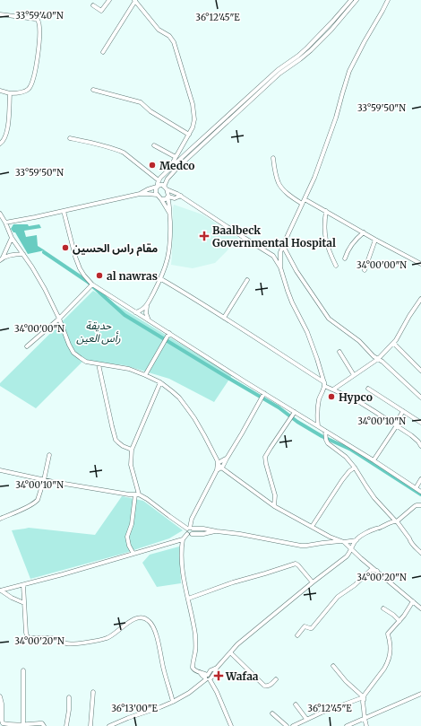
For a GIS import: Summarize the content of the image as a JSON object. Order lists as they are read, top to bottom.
{
  "parks": ["حديقة رأس العين"],
  "places": {
    "other": [
      "Medco",
      "مقام راس الحسين",
      "al nawras",
      "Hypco"
    ],
    "health": ["Baalbeck Governmental Hospital", "Wafaa"]
  },
  "coordinates": [
    "33°59'40\"N",
    "36°12'45\"E",
    "33°59'50\"N",
    "34°00'00\"N",
    "34°00'10\"N",
    "34°00'20\"N",
    "36°13'00\"E"
  ]
}
